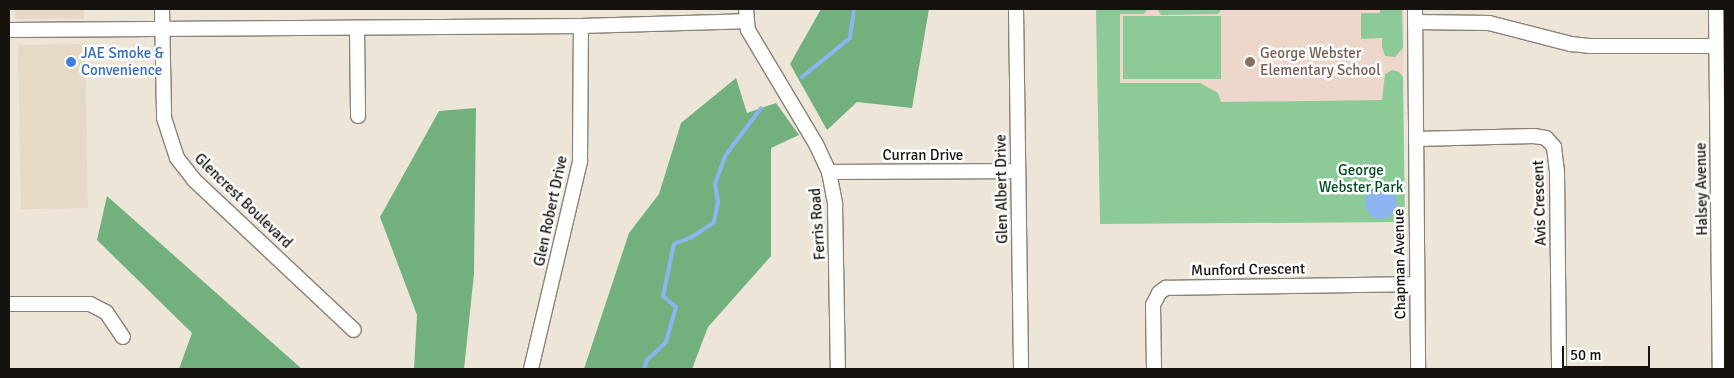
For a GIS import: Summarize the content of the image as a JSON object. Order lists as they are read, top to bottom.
{
  "streets": {
    "street": [
      "Curran Drive",
      "Glen Albert Drive",
      "Halsey Avenue",
      "Glencrest Boulevard",
      "Avis Crescent",
      "Glen Robert Drive",
      "Ferris Road",
      "Chapman Avenue",
      "Munford Crescent"
    ]
  },
  "crossings": [
    ["Curran Drive", "Glen Albert Drive"],
    ["Curran Drive", "Ferris Road"],
    ["Avis Crescent", "Chapman Avenue"],
    ["Chapman Avenue", "Munford Crescent"]
  ],
  "parks": ["George Webster Park"],
  "places": ["JAE Smoke & Convenience", "George Webster Elementary School"],
  "scale_bar": "50 m"
}
